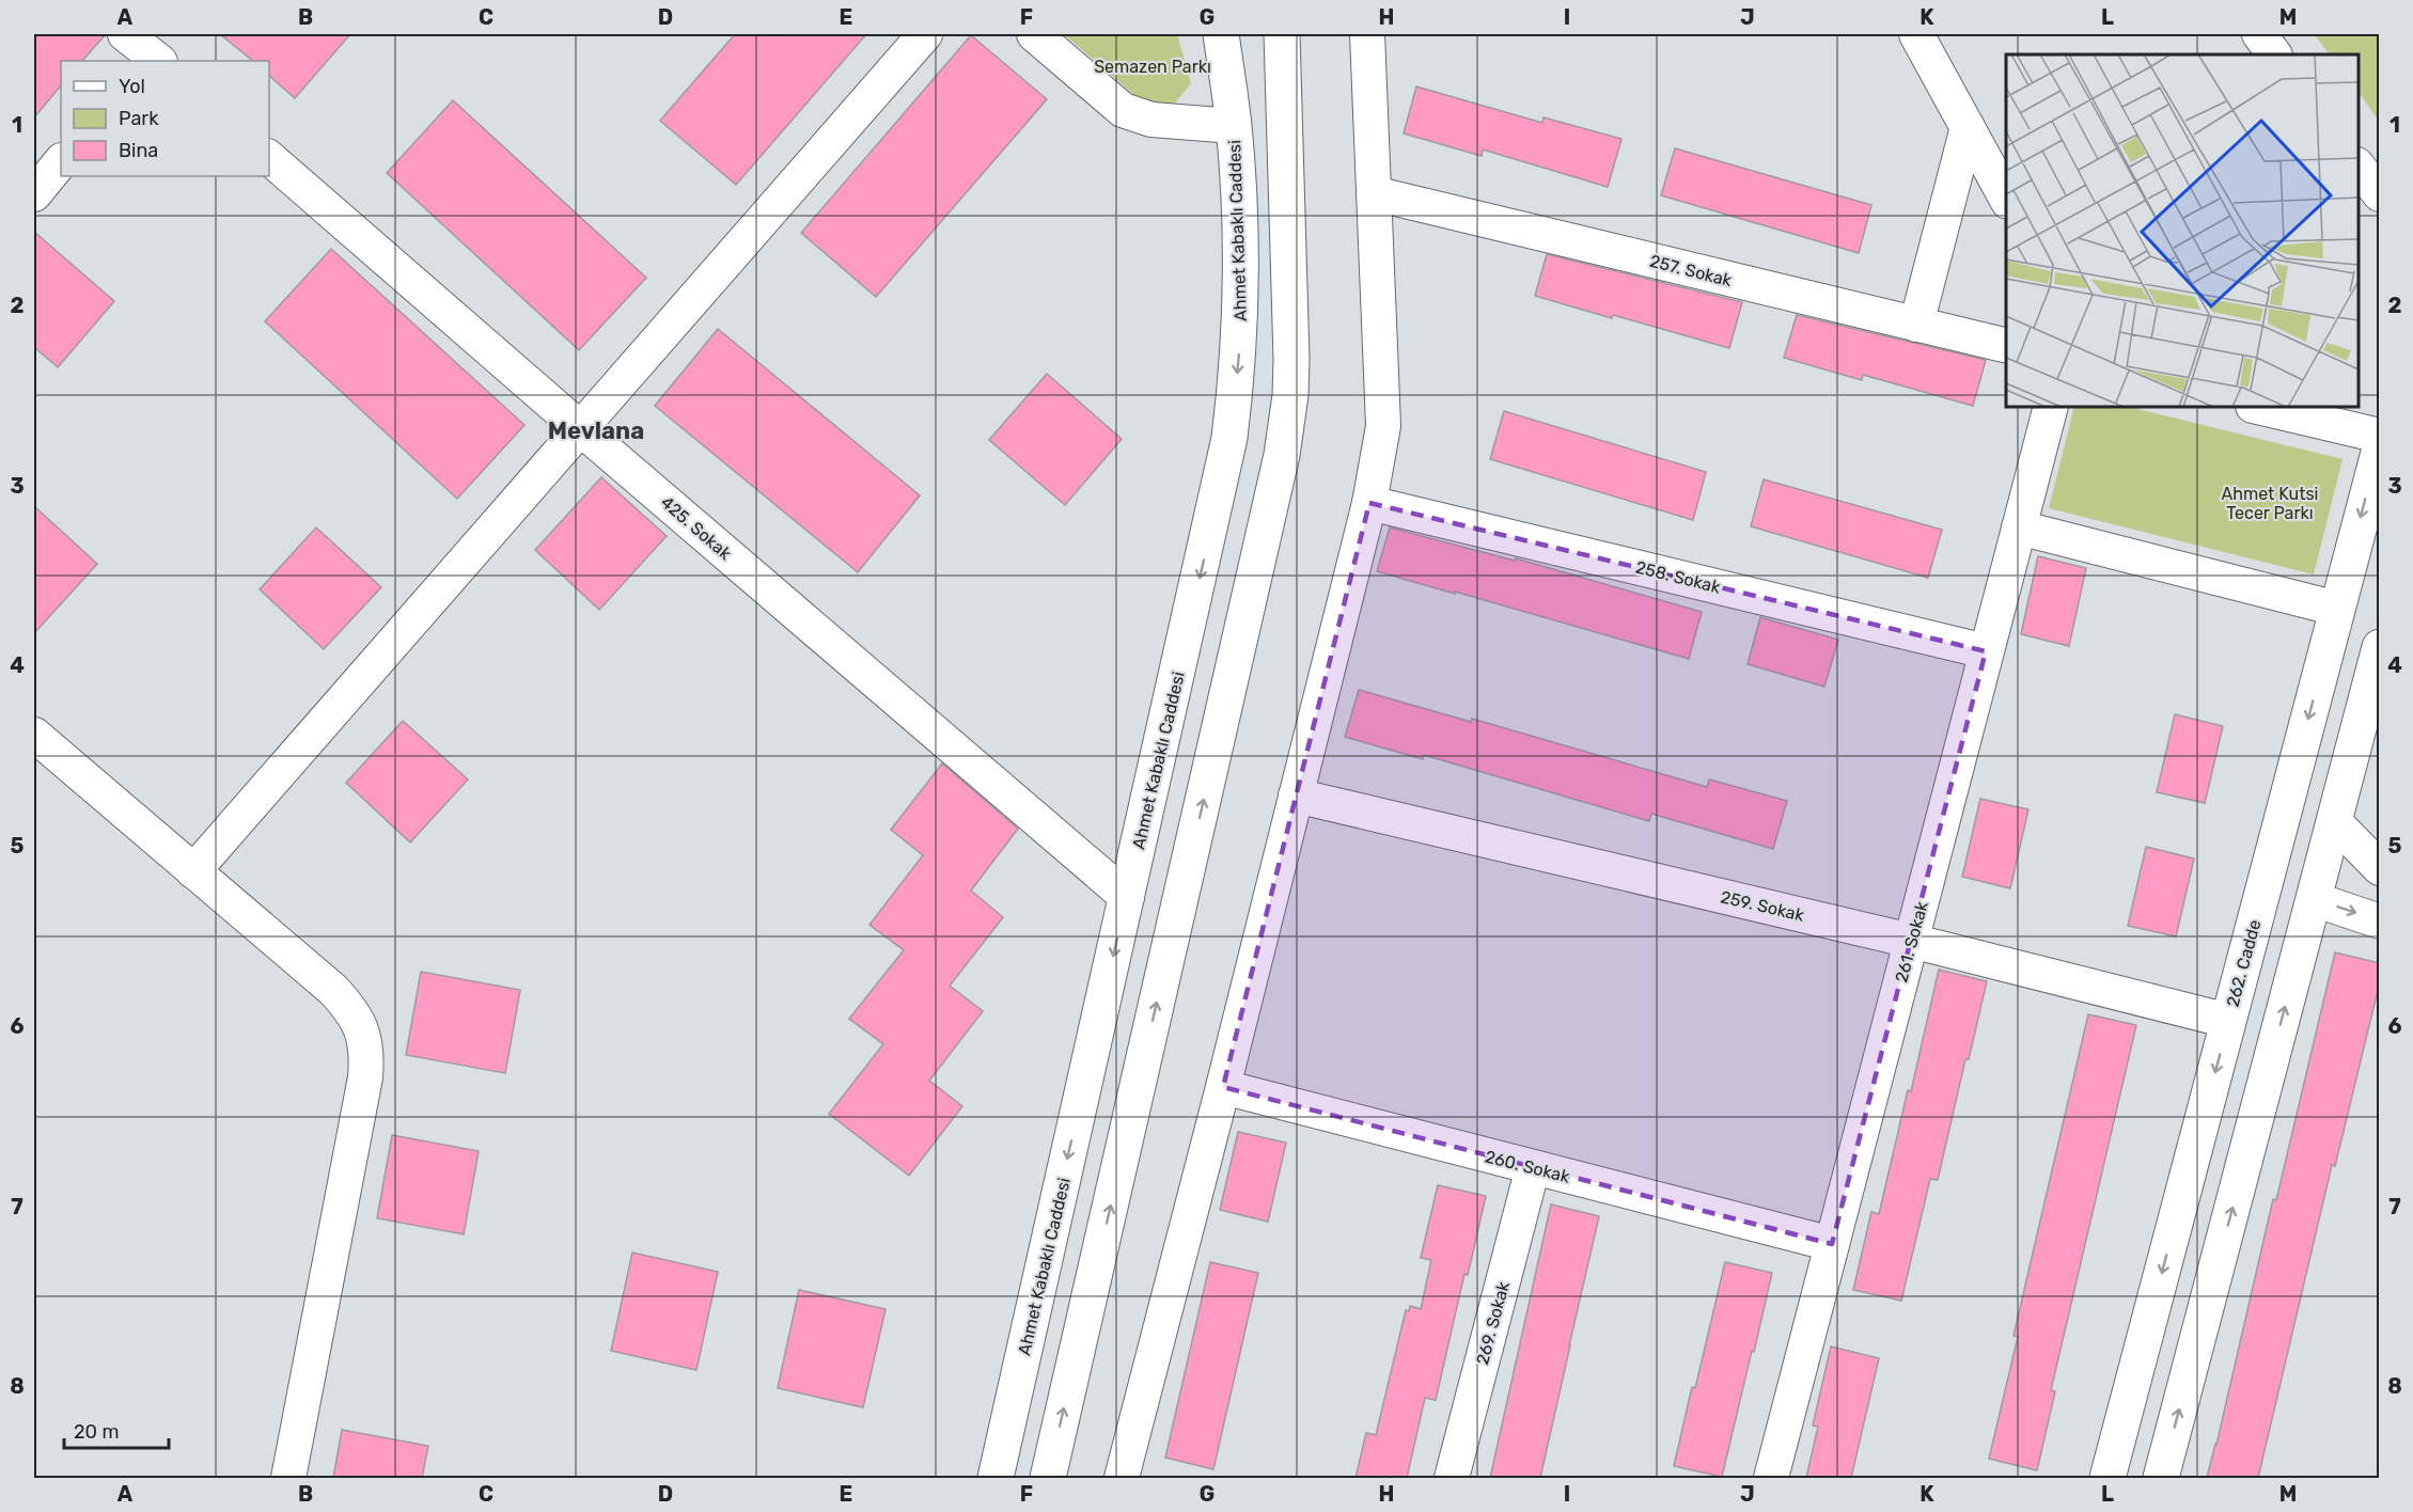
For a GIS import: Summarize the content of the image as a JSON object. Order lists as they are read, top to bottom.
{
  "streets": {
    "main road": ["Ahmet Kabaklı Caddesi", "262. Cadde"],
    "street": [
      "257. Sokak",
      "425. Sokak",
      "258. Sokak",
      "259. Sokak",
      "261. Sokak",
      "260. Sokak",
      "269. Sokak"
    ]
  },
  "crossings": [
    ["Ahmet Kabaklı Caddesi", "425. Sokak"],
    ["258. Sokak", "261. Sokak"],
    ["259. Sokak", "261. Sokak"],
    ["259. Sokak", "262. Cadde"],
    ["261. Sokak", "260. Sokak"],
    ["260. Sokak", "269. Sokak"]
  ],
  "districts": ["Mevlana"],
  "parks": ["Semazen Parkı", "Ahmet Kutsi Tecer Parkı"],
  "legend": ["Yol", "Park", "Bina"],
  "scale_bar": "20 m",
  "grid": {
    "columns": [
      "A",
      "B",
      "C",
      "D",
      "E",
      "F",
      "G",
      "H",
      "I",
      "J",
      "K",
      "L",
      "M"
    ],
    "rows": [
      "1",
      "2",
      "3",
      "4",
      "5",
      "6",
      "7",
      "8"
    ]
  }
}
